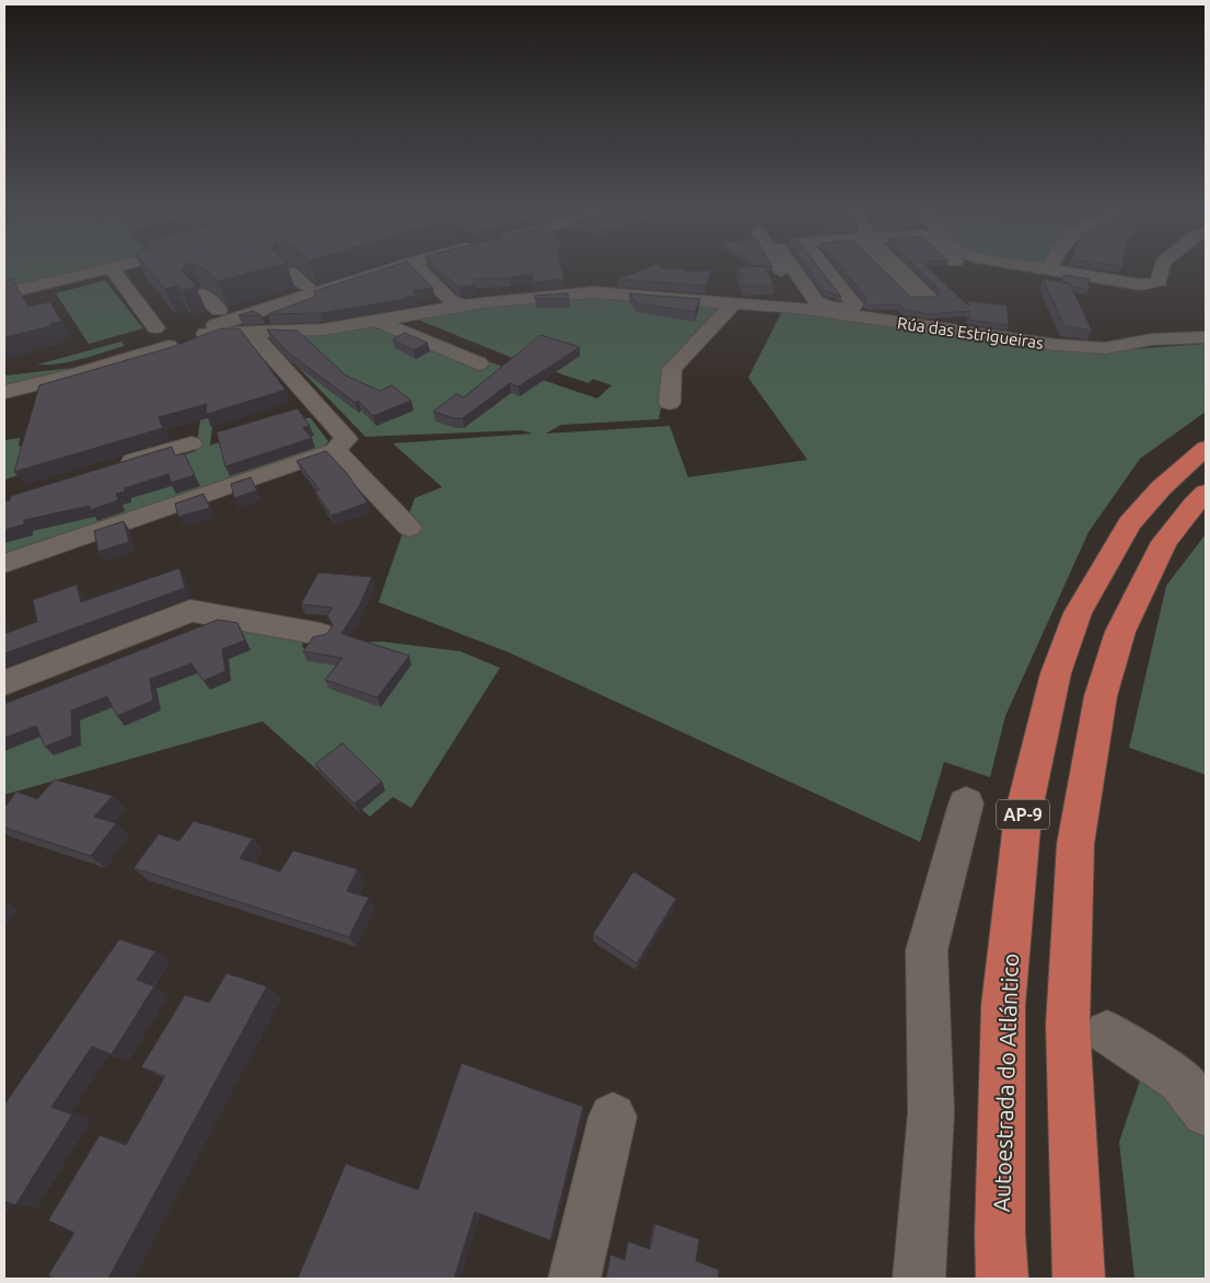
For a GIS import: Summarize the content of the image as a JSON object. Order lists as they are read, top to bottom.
{
  "streets": {
    "highway": ["AP-9", "Autoestrada do Atlántico"],
    "street": ["Rúa das Estrigueiras"]
  }
}
